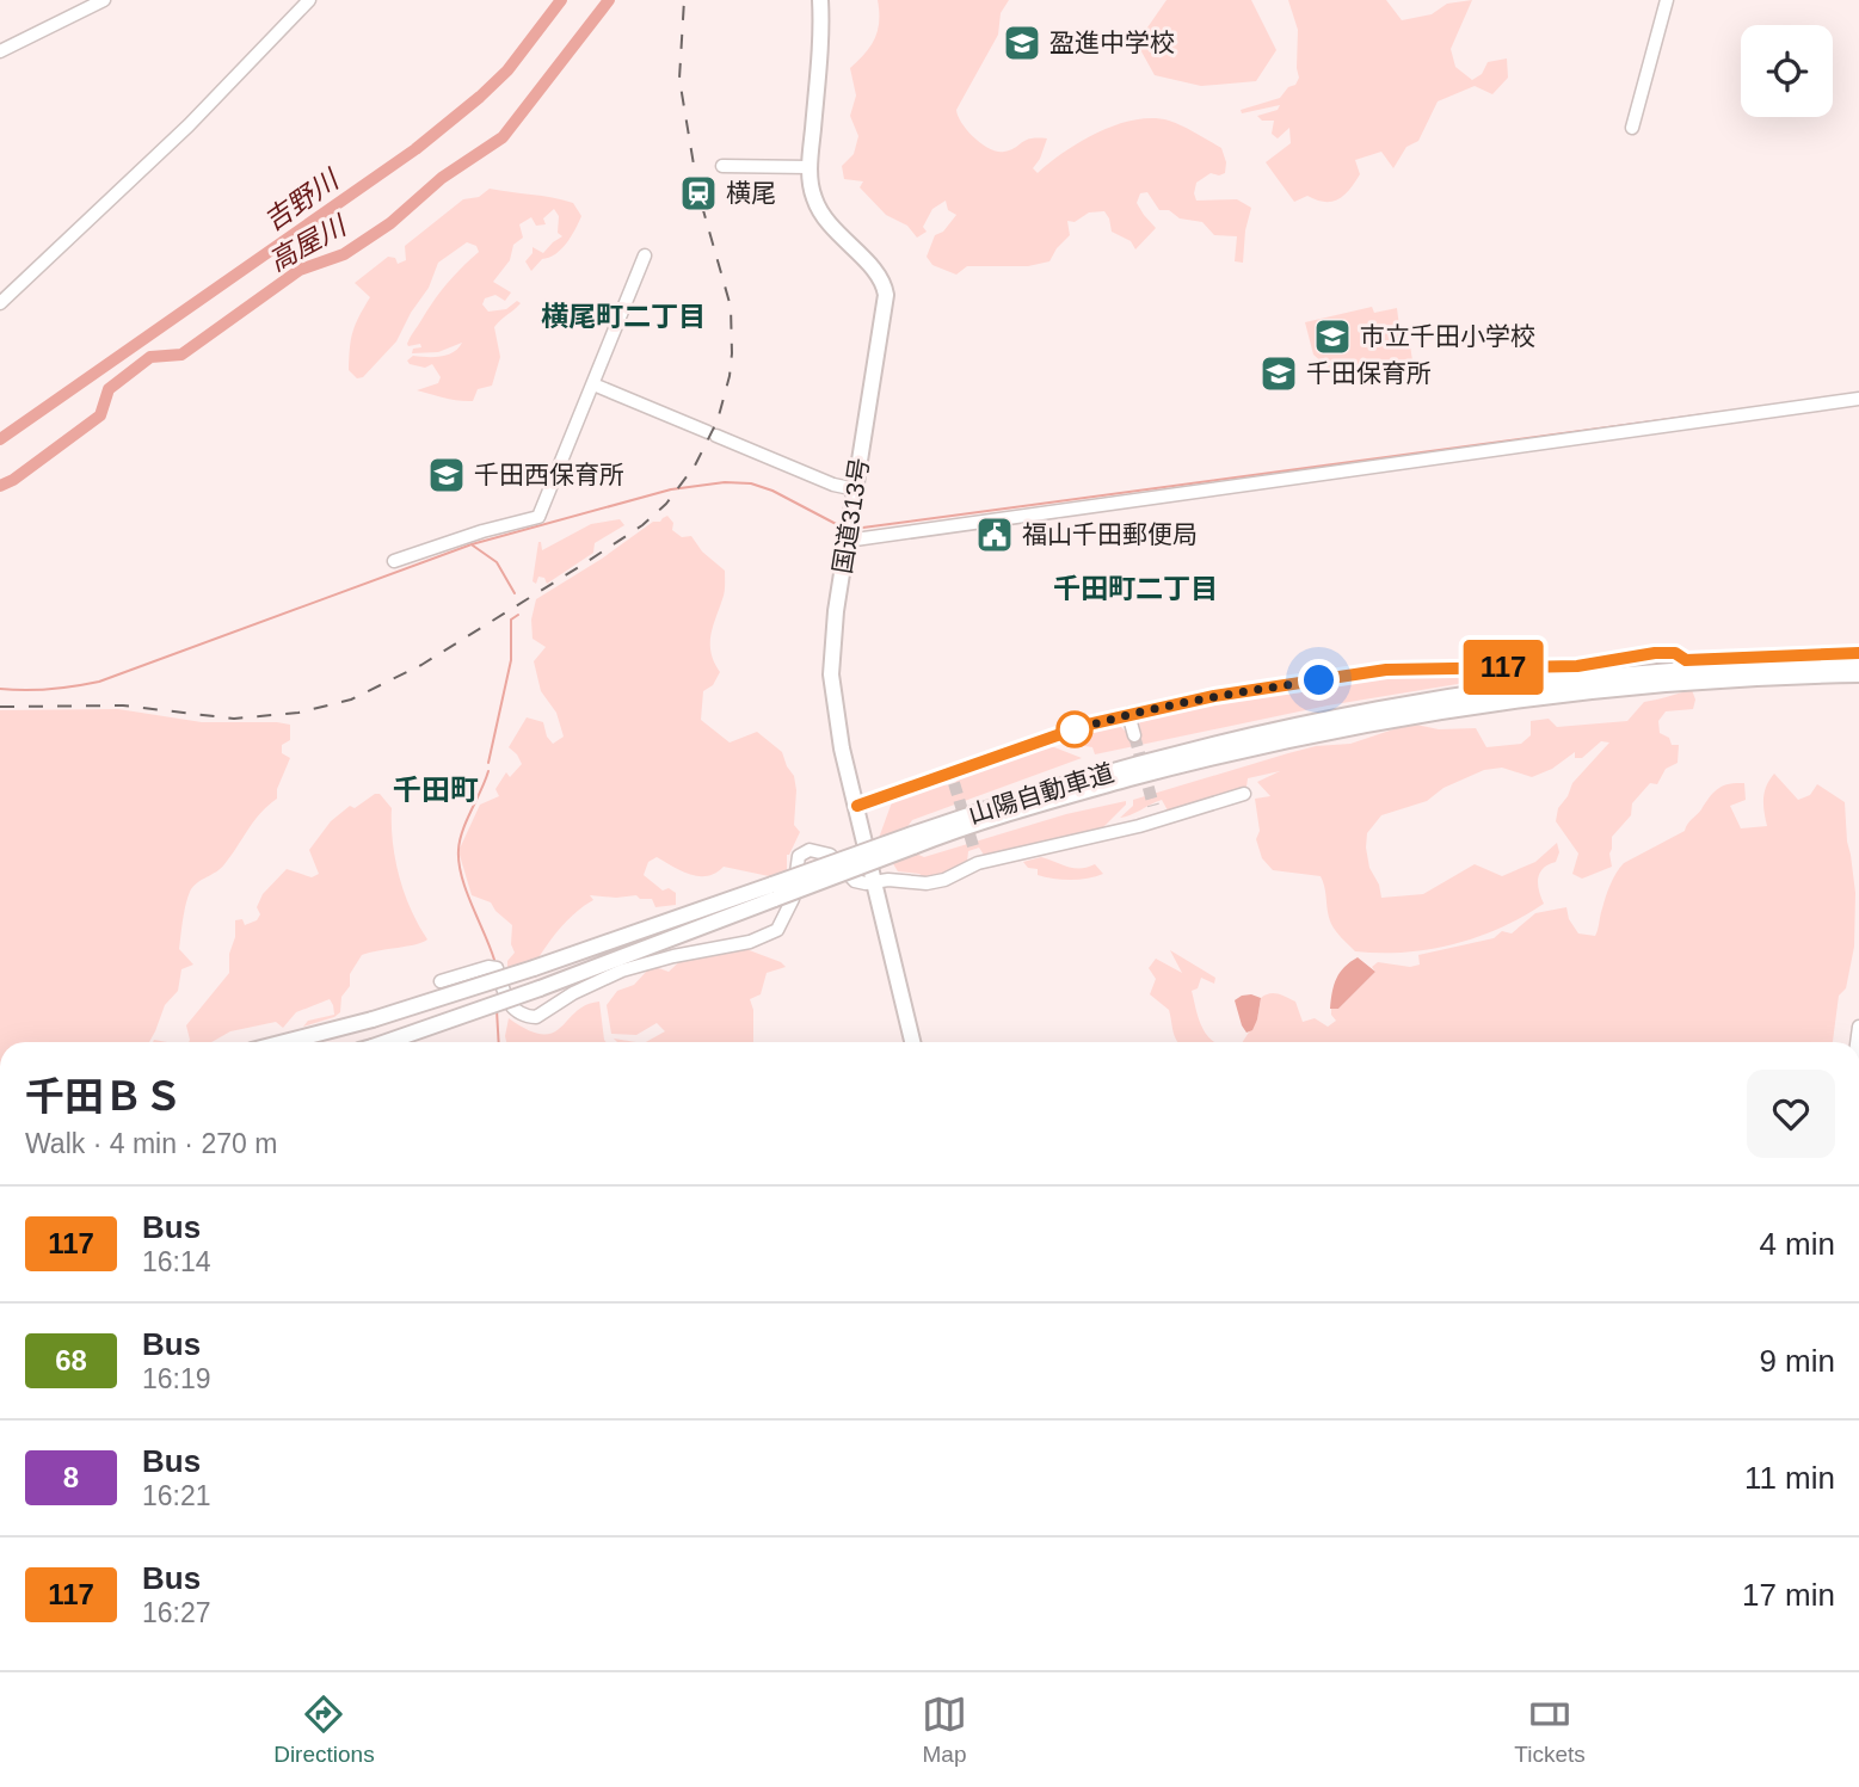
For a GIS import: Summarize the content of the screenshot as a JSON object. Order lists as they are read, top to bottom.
{
  "streets": {
    "highway": ["国道313号", "山陽自動車道"]
  },
  "districts": ["横尾町二丁目", "千田町二丁目", "千田町"],
  "water": ["吉野川", "高屋川"],
  "places": {
    "school or university": [
      "盈進中学校",
      "市立千田小学校",
      "千田保育所",
      "千田西保育所"
    ],
    "station": ["横尾"],
    "public building": ["福山千田郵便局"]
  },
  "lines": ["bus line 117"],
  "page": {
    "on_map": "117",
    "heading": ["千田ＢＳ", "Walk · 4 min · 270 m"],
    "list": [
      {
        "mark": "117",
        "name": "Bus",
        "note": "16:14",
        "value": "4 min"
      },
      {
        "mark": "68",
        "name": "Bus",
        "note": "16:19",
        "value": "9 min"
      },
      {
        "mark": "8",
        "name": "Bus",
        "note": "16:21",
        "value": "11 min"
      },
      {
        "mark": "117",
        "name": "Bus",
        "note": "16:27",
        "value": "17 min"
      }
    ],
    "tabs": ["Directions", "Map", "Tickets"]
  }
}
